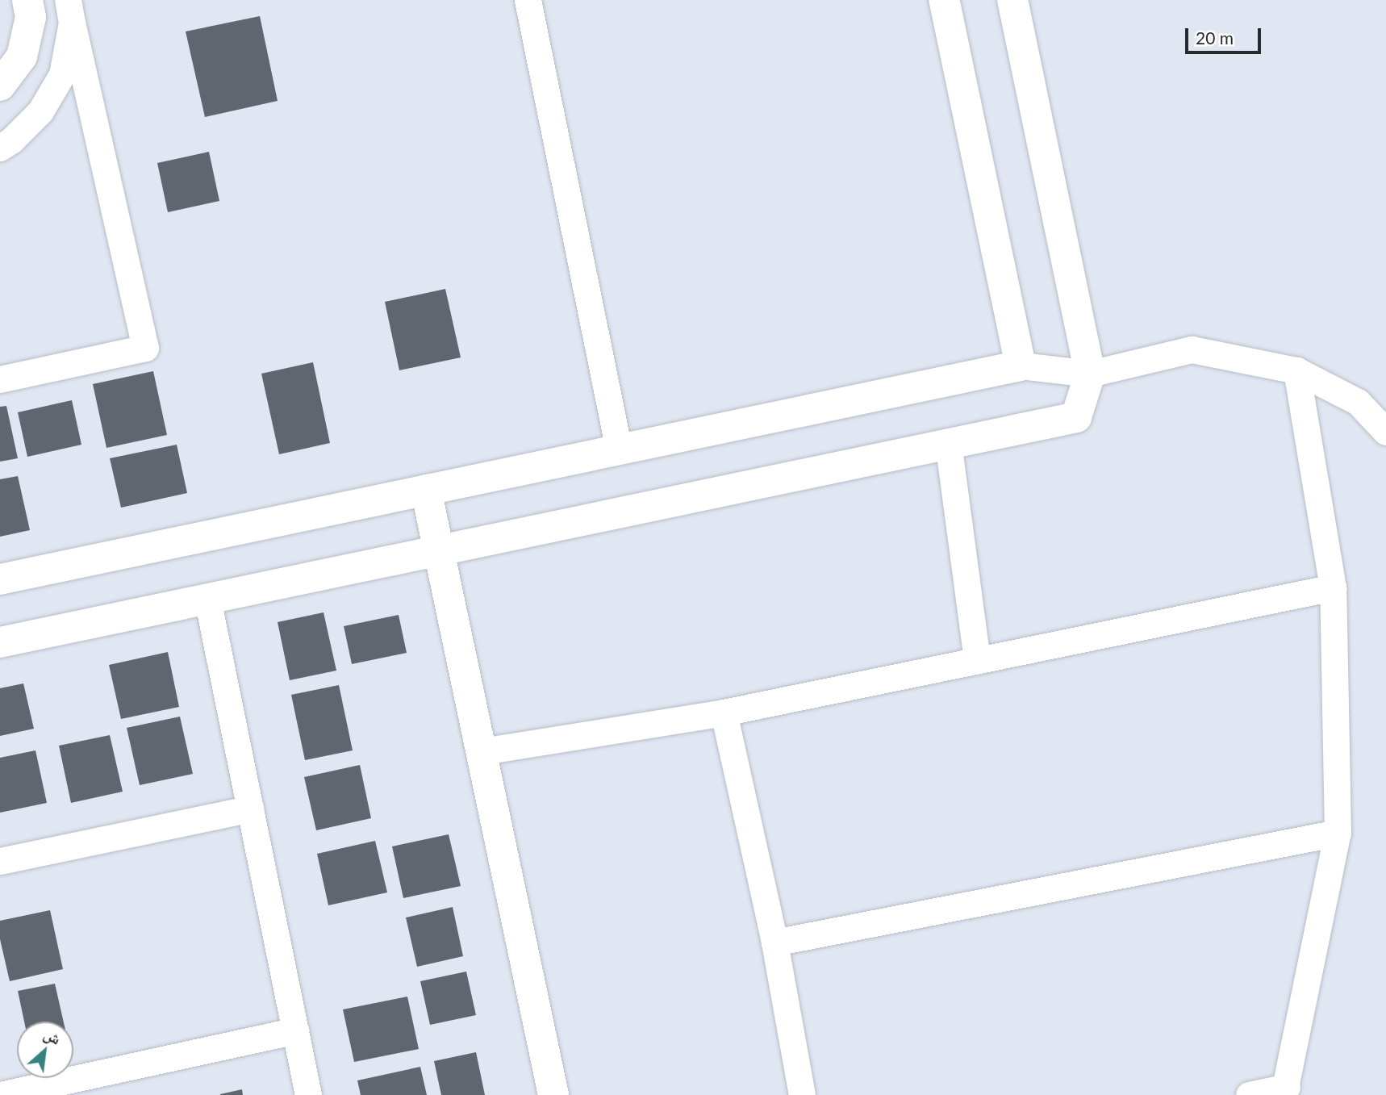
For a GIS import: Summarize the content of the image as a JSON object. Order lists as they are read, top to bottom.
{
  "scale_bar": "20 m",
  "north": "top right"
}
